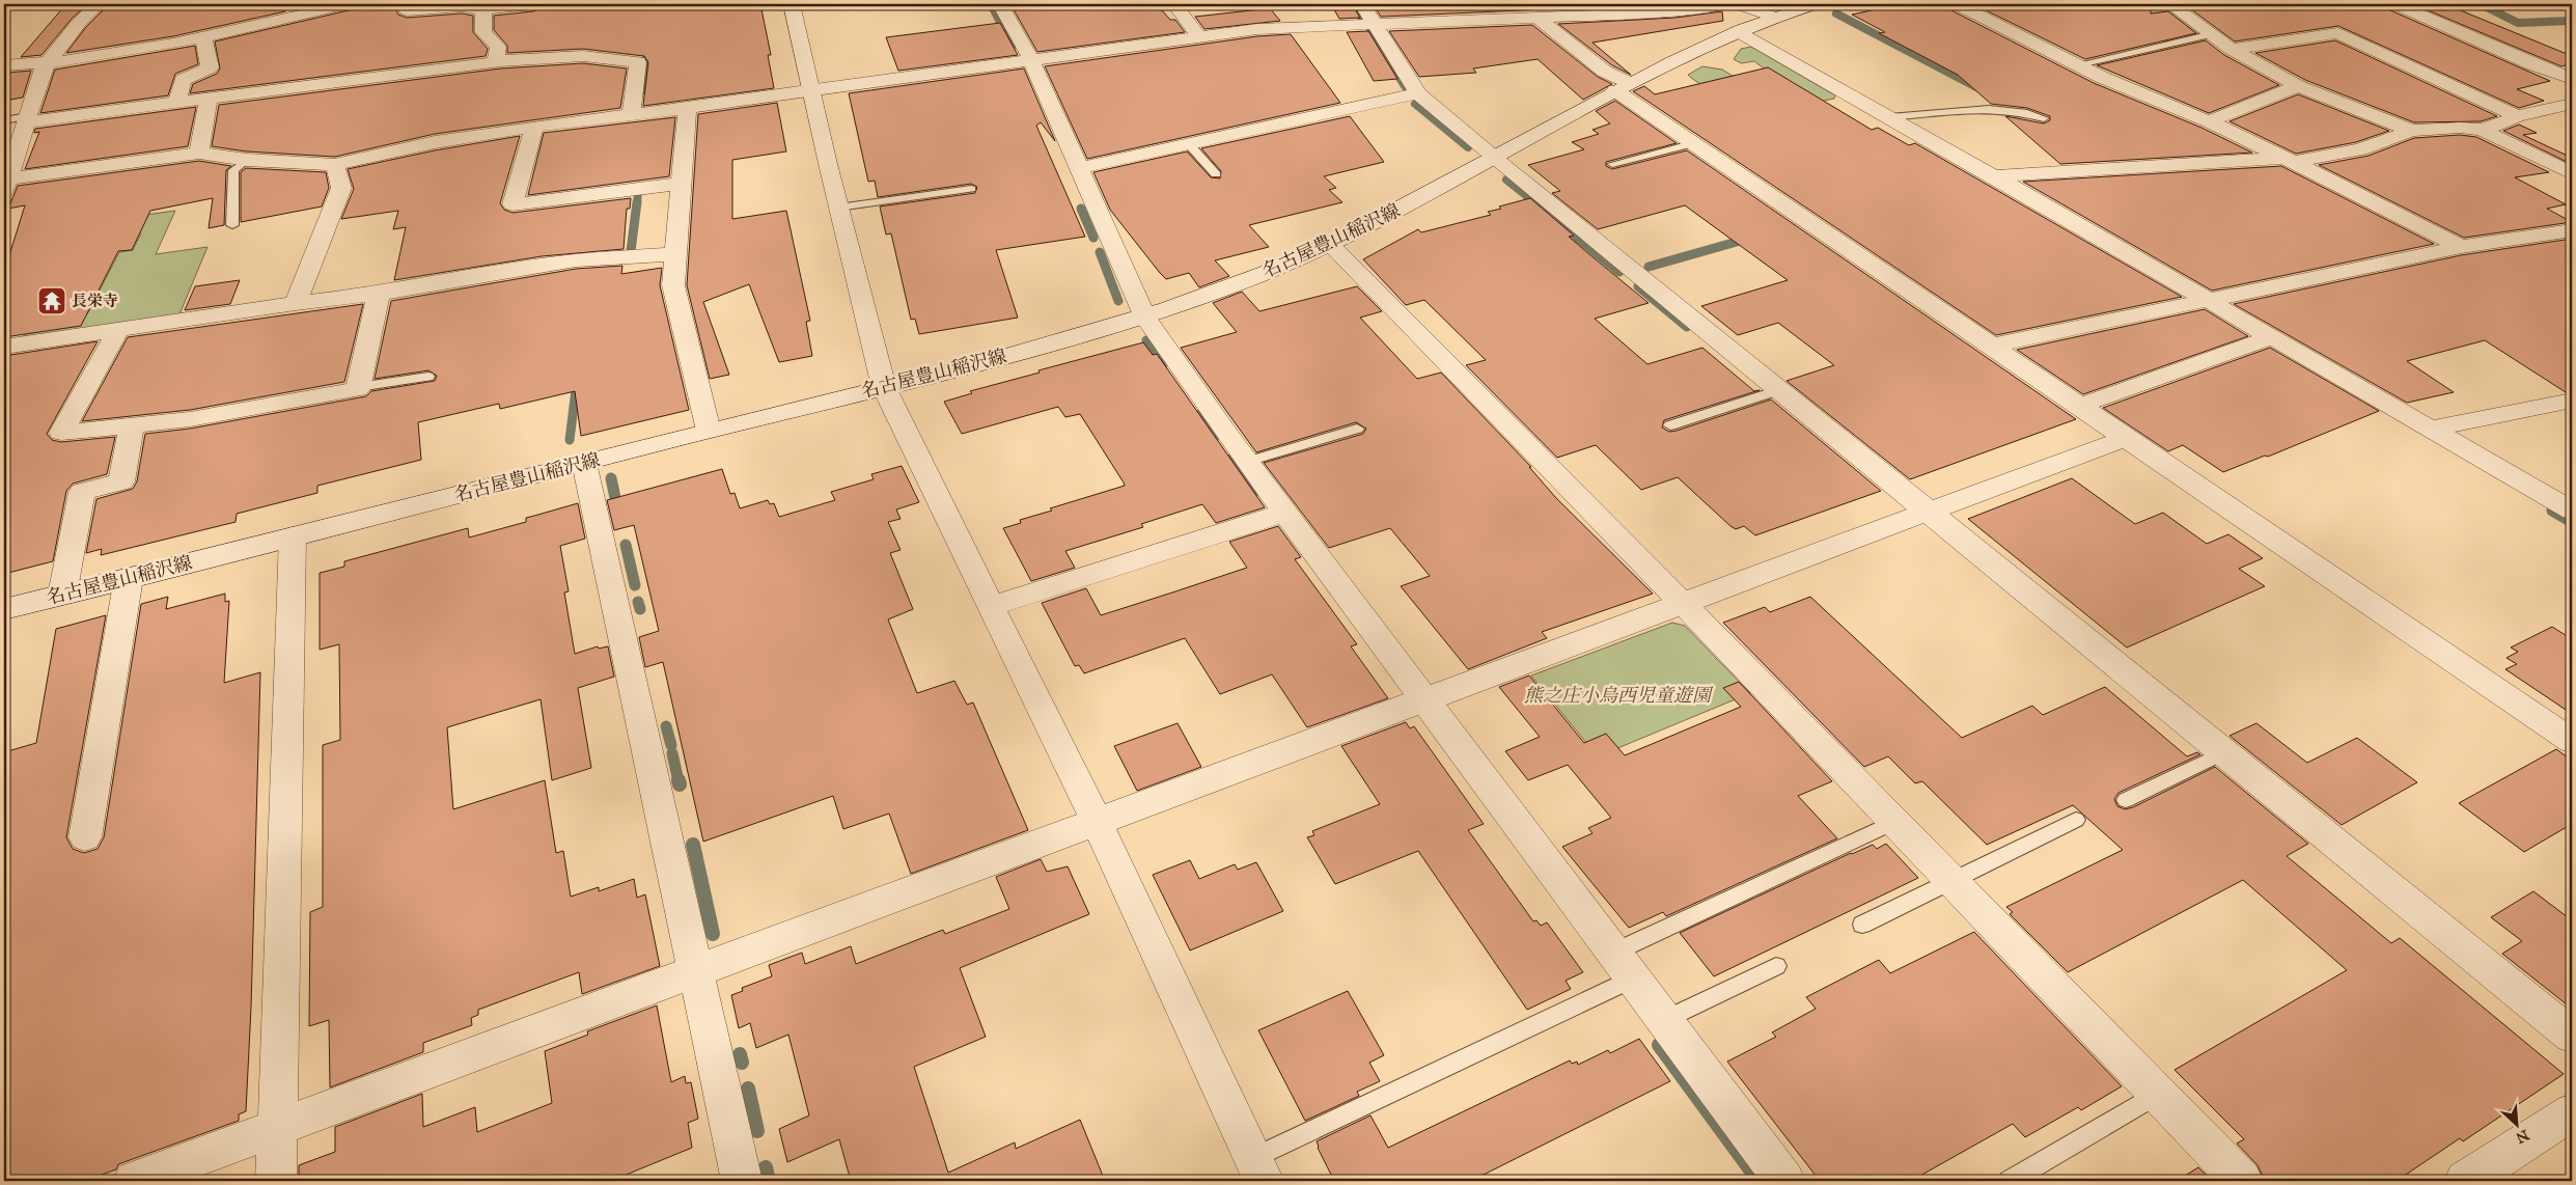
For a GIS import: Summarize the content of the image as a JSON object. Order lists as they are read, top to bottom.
{
  "streets": {
    "street": ["名古屋豊山稲沢線"]
  },
  "parks": ["熊之庄小烏西児童遊園"],
  "places": {
    "temple": ["長栄寺"]
  },
  "north": "bottom right"
}
